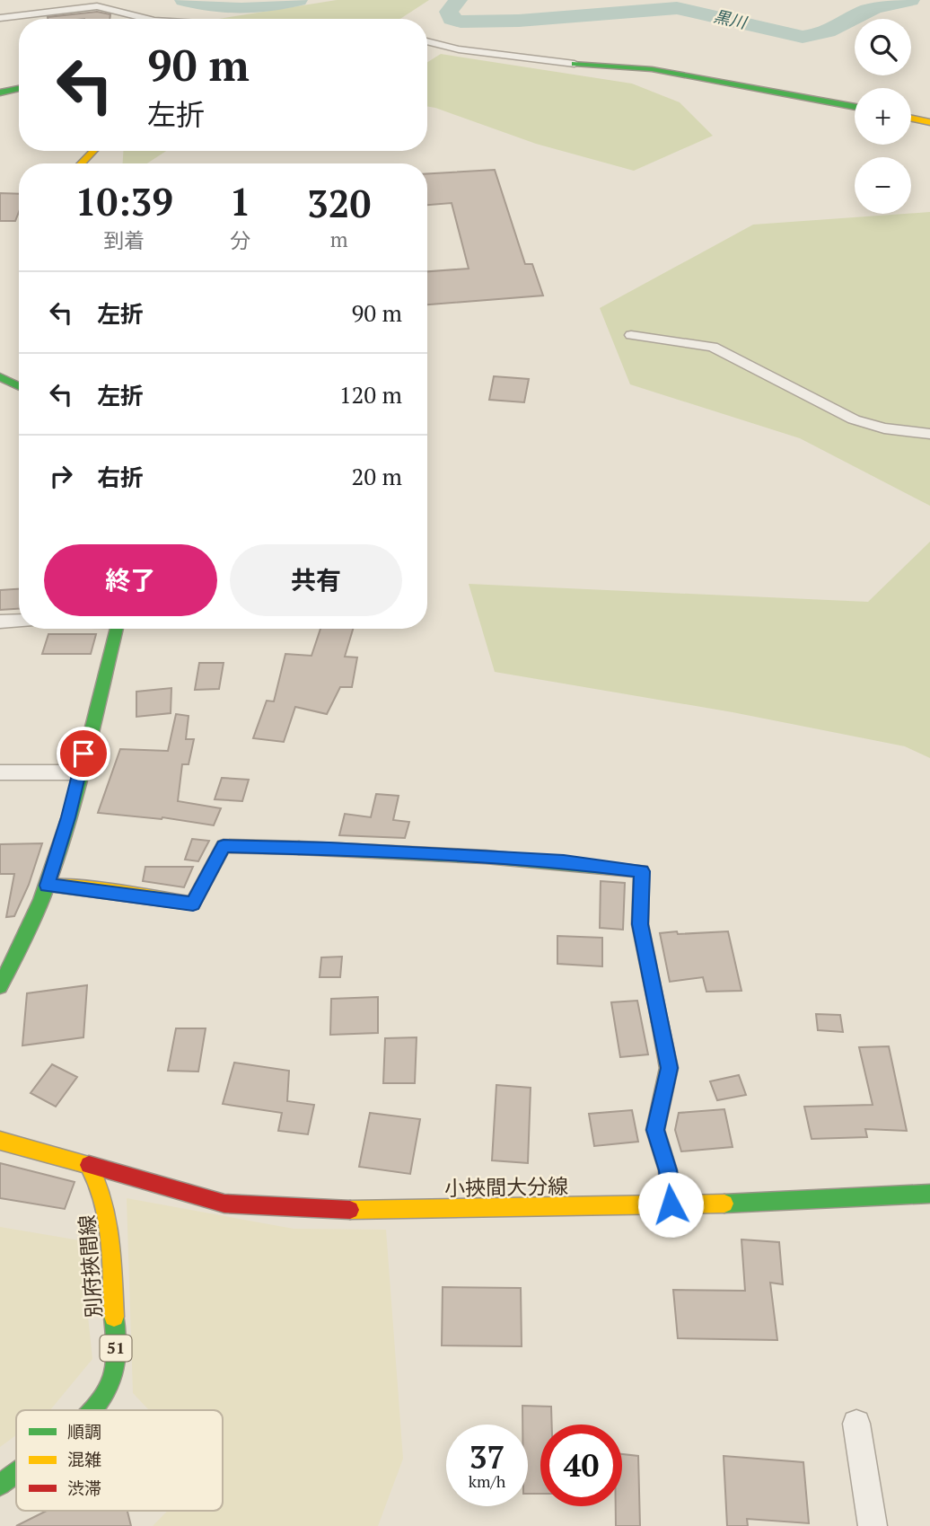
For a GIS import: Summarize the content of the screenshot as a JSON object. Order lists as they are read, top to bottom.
{
  "streets": {
    "main road": ["小挾間大分線", "別府挾間線", "51"]
  },
  "crossings": [
    ["小挾間大分線", "別府挾間線"]
  ],
  "water": ["黒川"],
  "legend": ["順調", "混雑", "渋滞"],
  "page": {
    "map_buttons": ["+", "−"],
    "turn": ["90 m", "左折"],
    "eta": [
      "10:39",
      "到着",
      "1",
      "分",
      "320",
      "m"
    ],
    "list": [
      {
        "name": "左折",
        "value": "90 m"
      },
      {
        "name": "左折",
        "value": "120 m"
      },
      {
        "name": "右折",
        "value": "20 m"
      }
    ],
    "buttons": ["終了", "共有"],
    "speed": "37 km/h",
    "limit": "40"
  }
}
